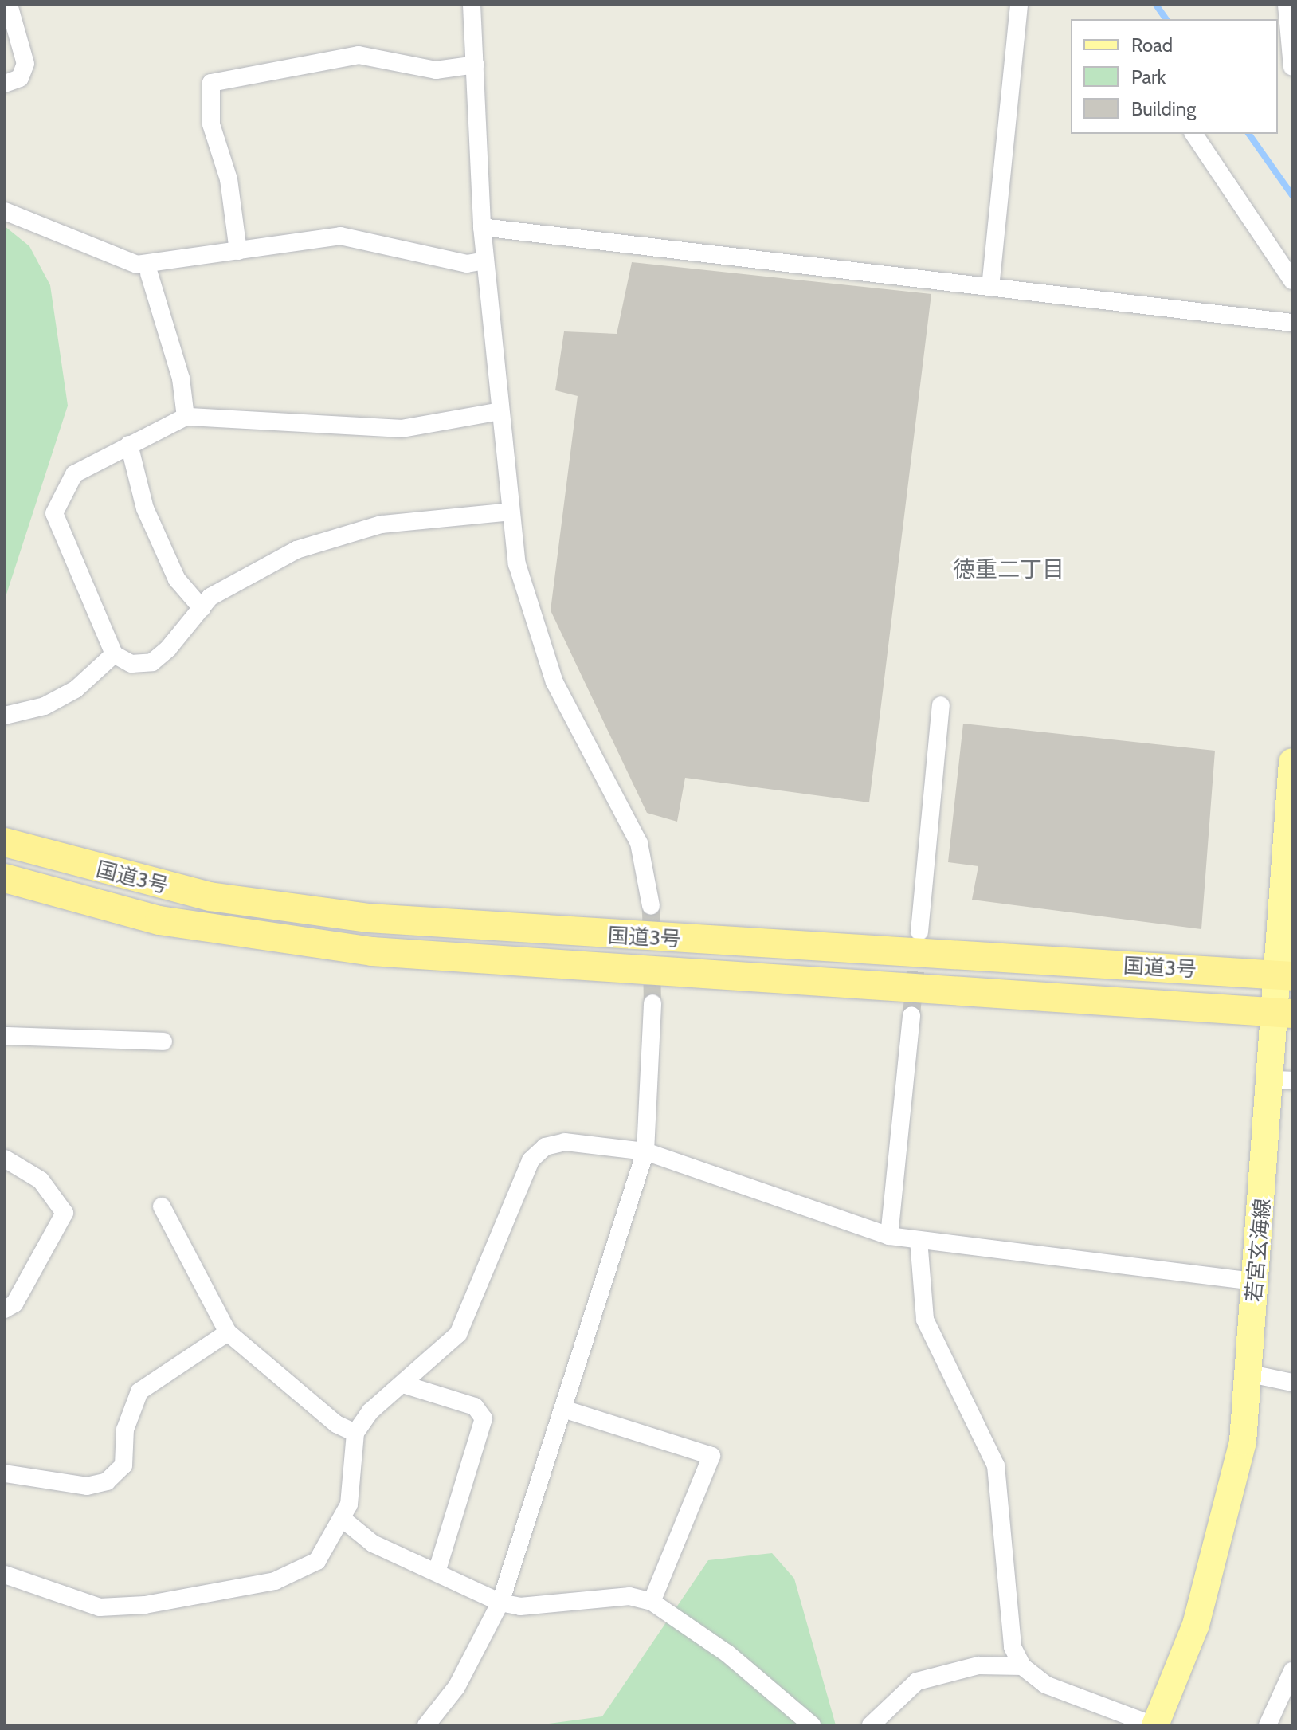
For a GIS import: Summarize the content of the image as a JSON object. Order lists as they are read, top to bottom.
{
  "streets": {
    "highway": ["国道3号"],
    "main road": ["若宮玄海線"]
  },
  "crossings": [
    ["国道3号", "若宮玄海線"]
  ],
  "districts": ["徳重二丁目"],
  "legend": ["Road", "Park", "Building"]
}
